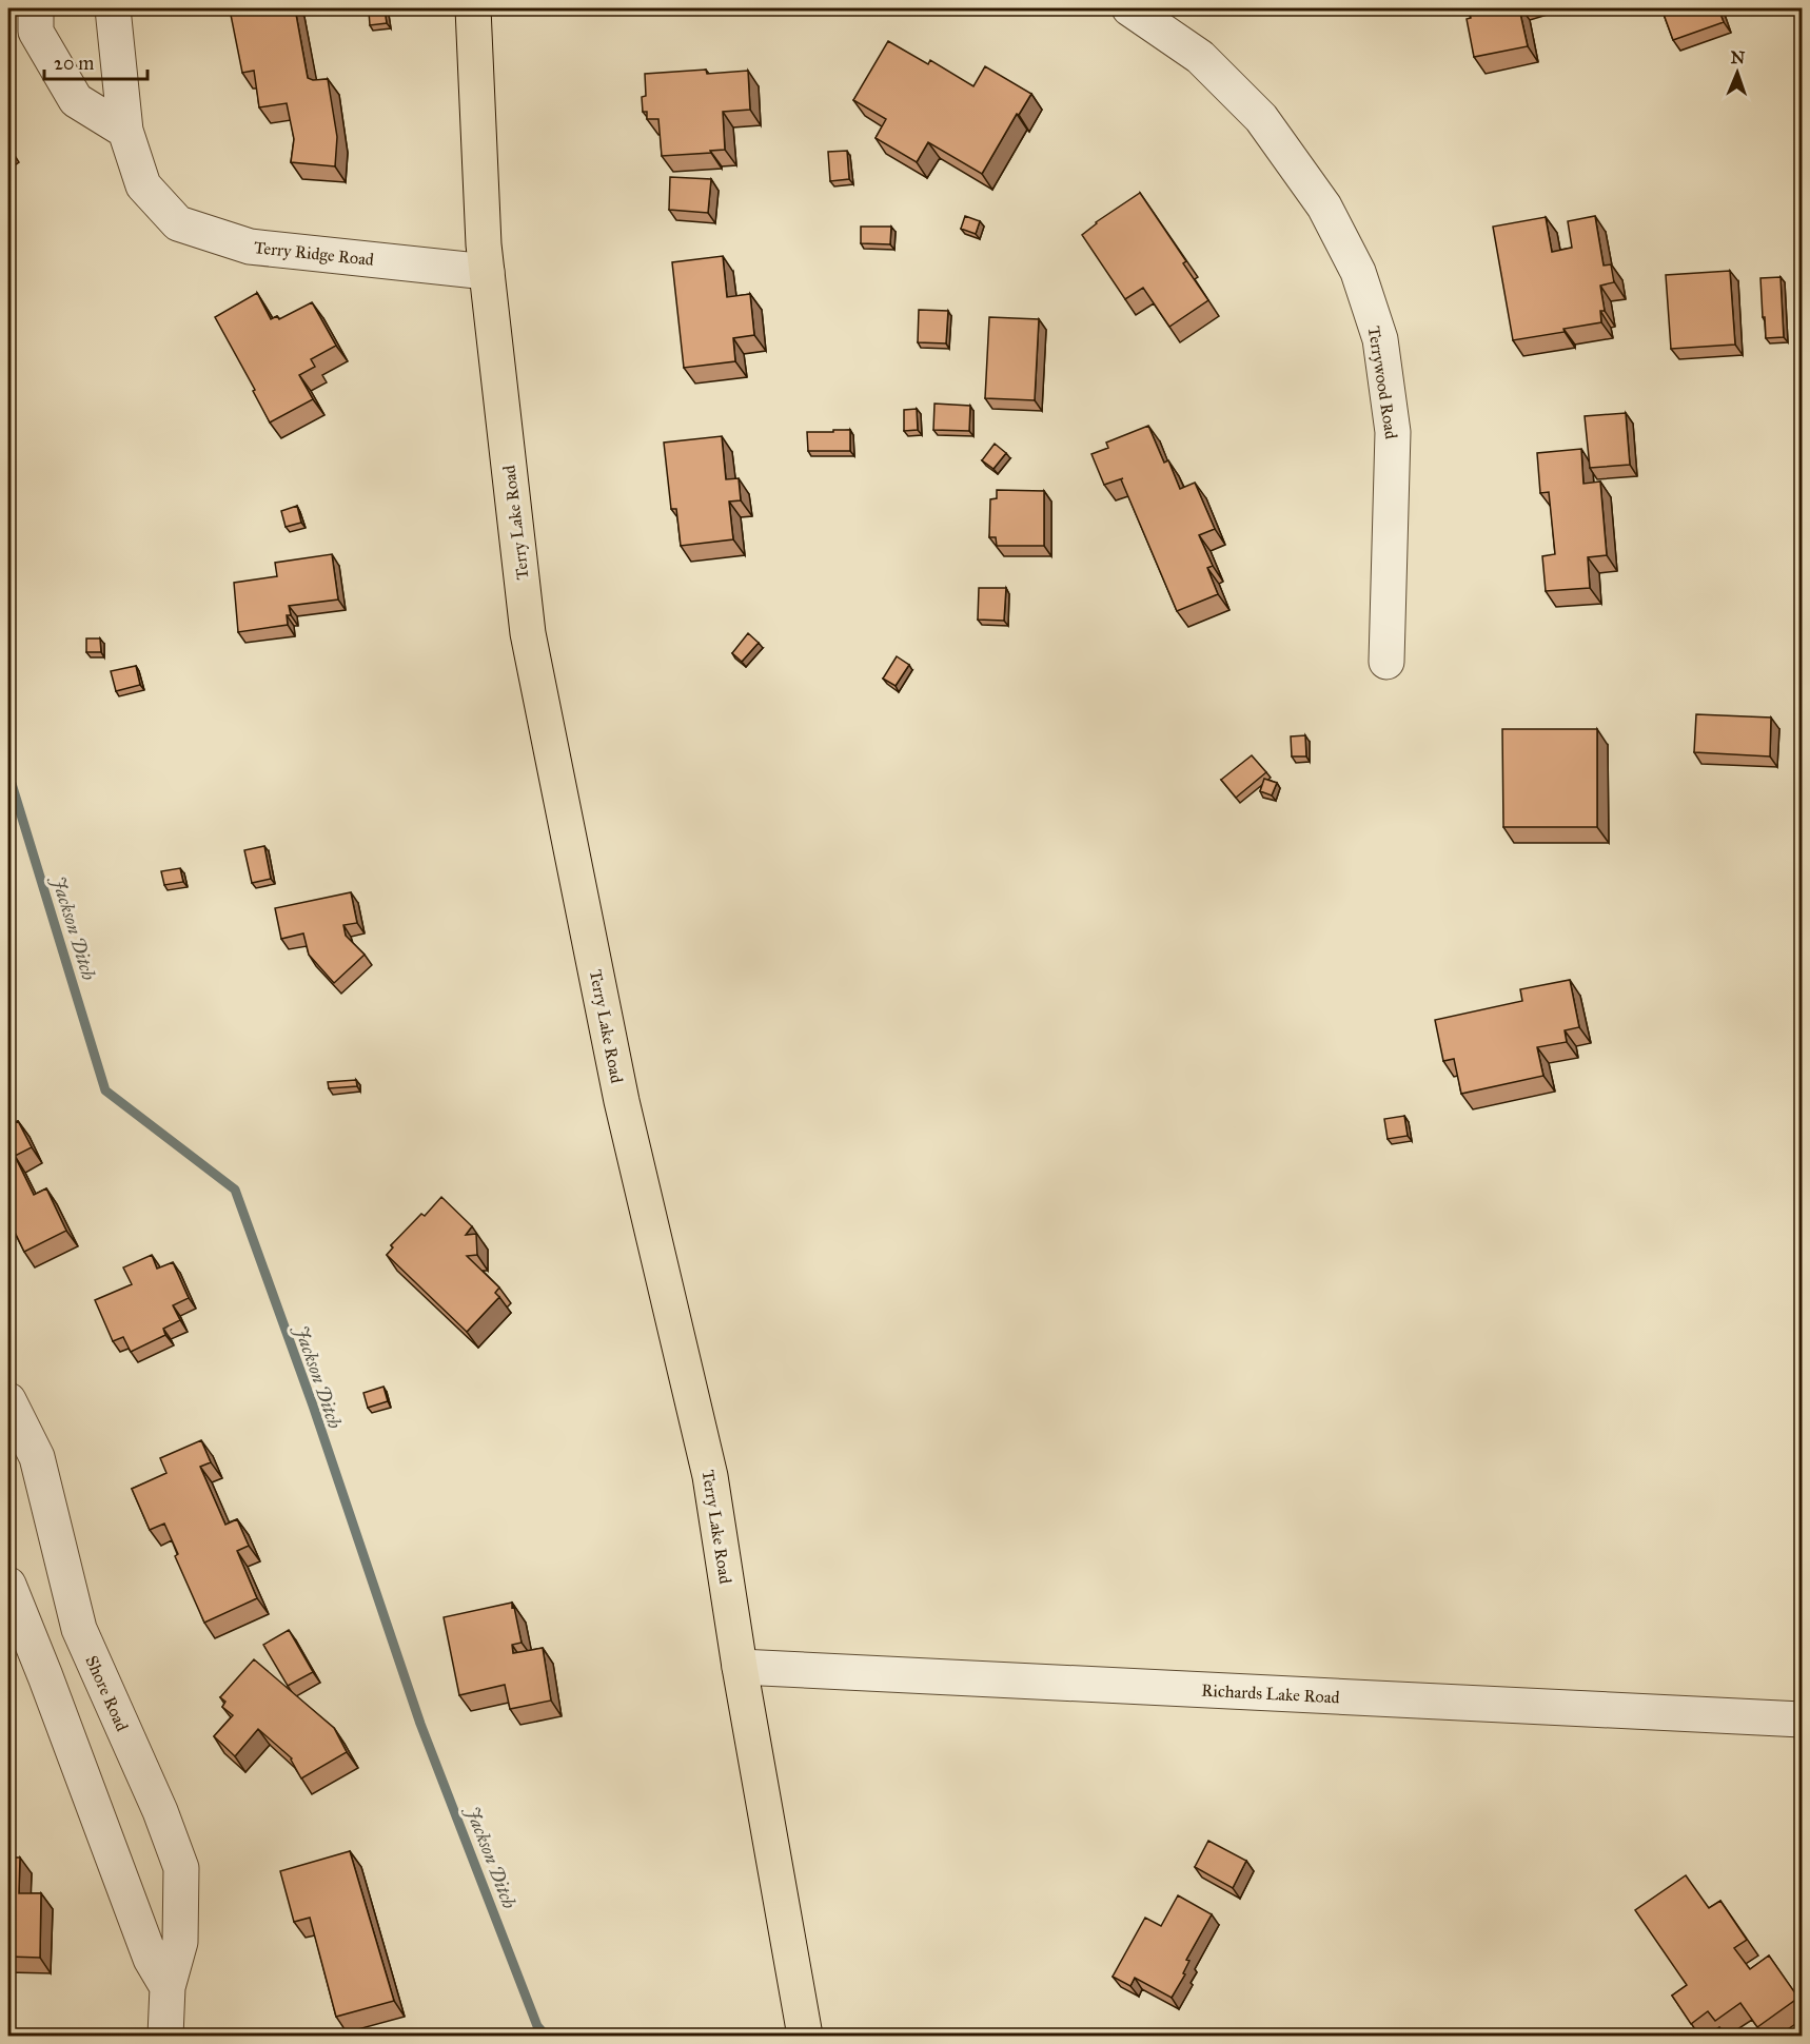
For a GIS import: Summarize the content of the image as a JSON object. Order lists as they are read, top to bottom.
{
  "streets": {
    "main road": ["Terry Lake Road"],
    "street": [
      "Terry Ridge Road",
      "Terrywood Road",
      "Shore Road",
      "Richards Lake Road"
    ]
  },
  "crossings": [
    ["Terry Ridge Road", "Terry Lake Road"],
    ["Terry Lake Road", "Richards Lake Road"]
  ],
  "water": ["Jackson Ditch"],
  "scale_bar": "20 m",
  "north": "top"
}
